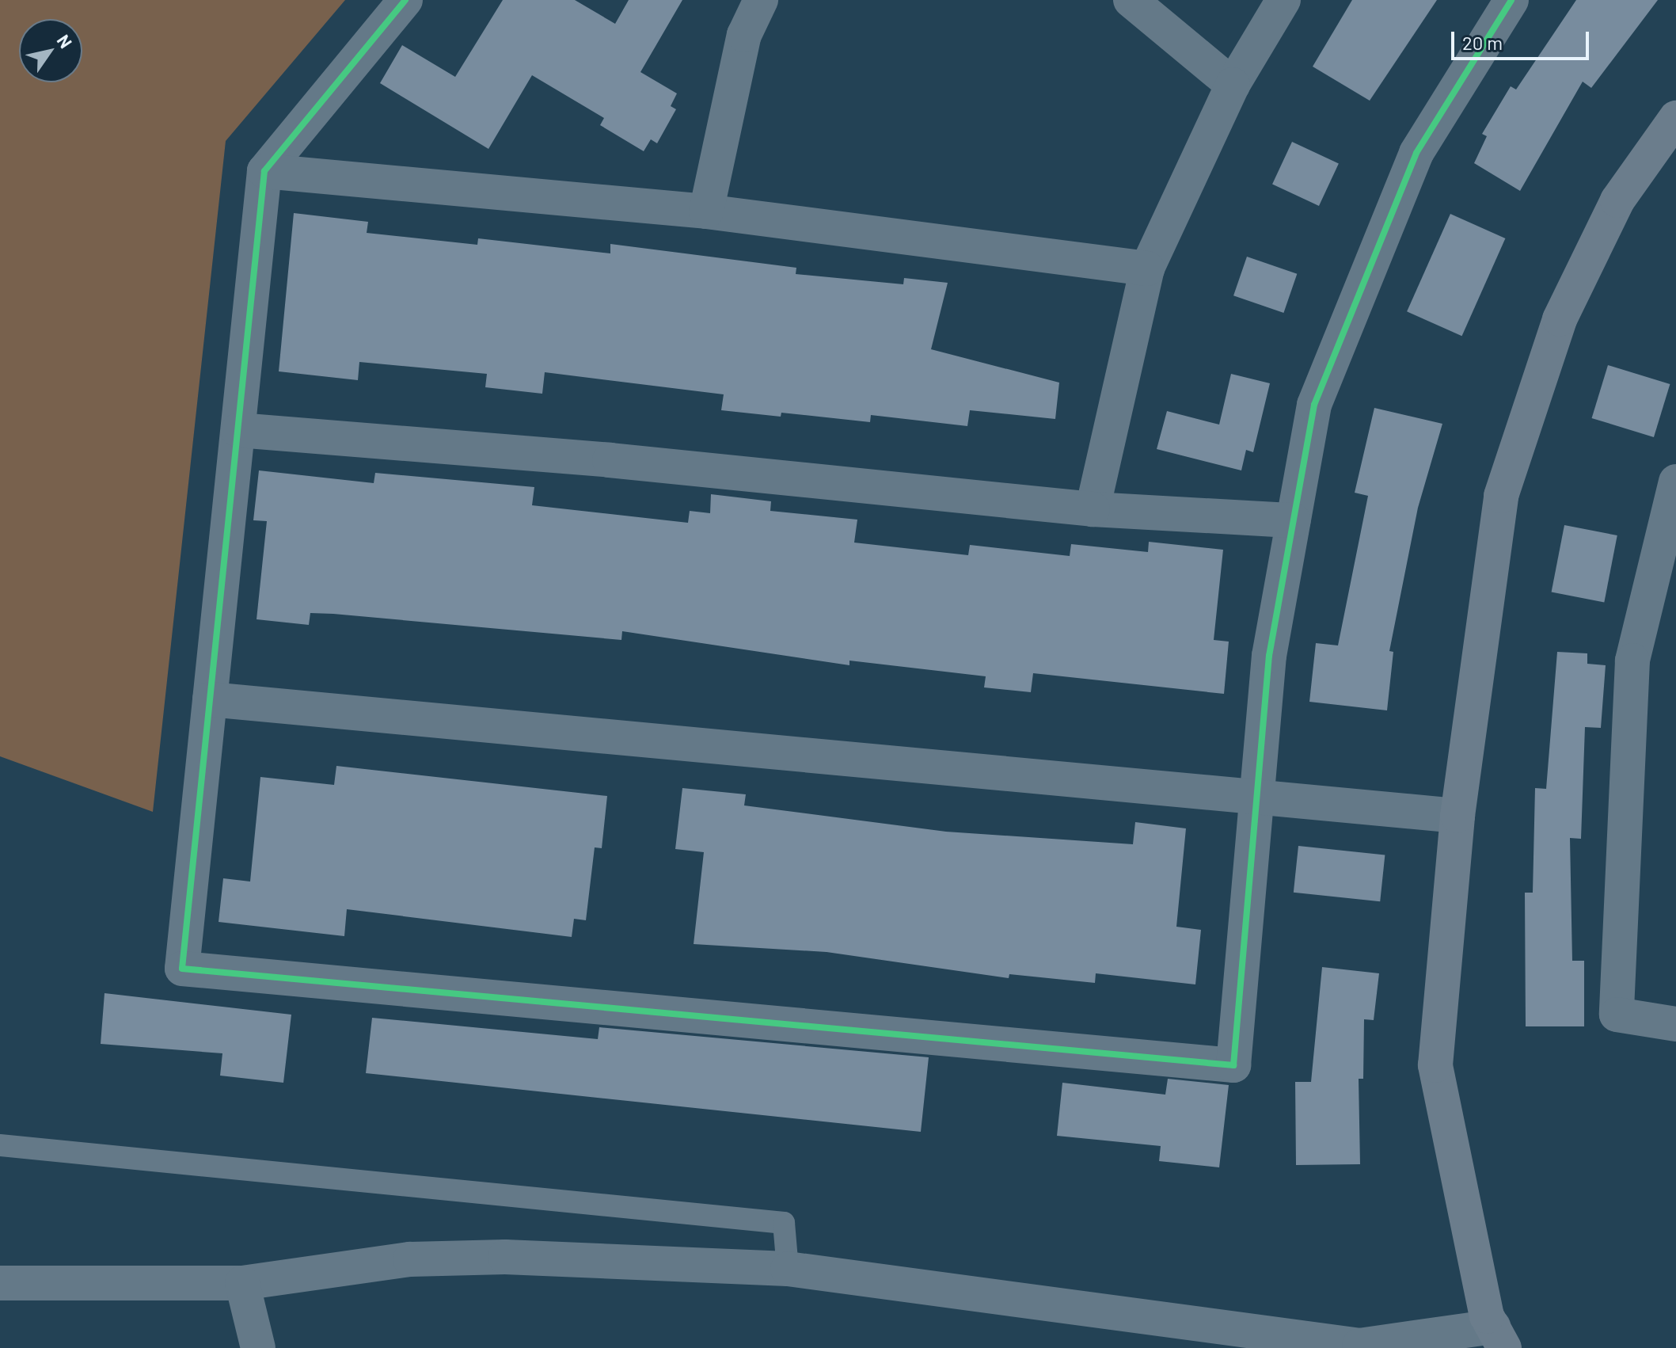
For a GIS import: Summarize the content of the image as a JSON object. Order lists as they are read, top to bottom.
{
  "scale_bar": "20 m",
  "north": "top right"
}
